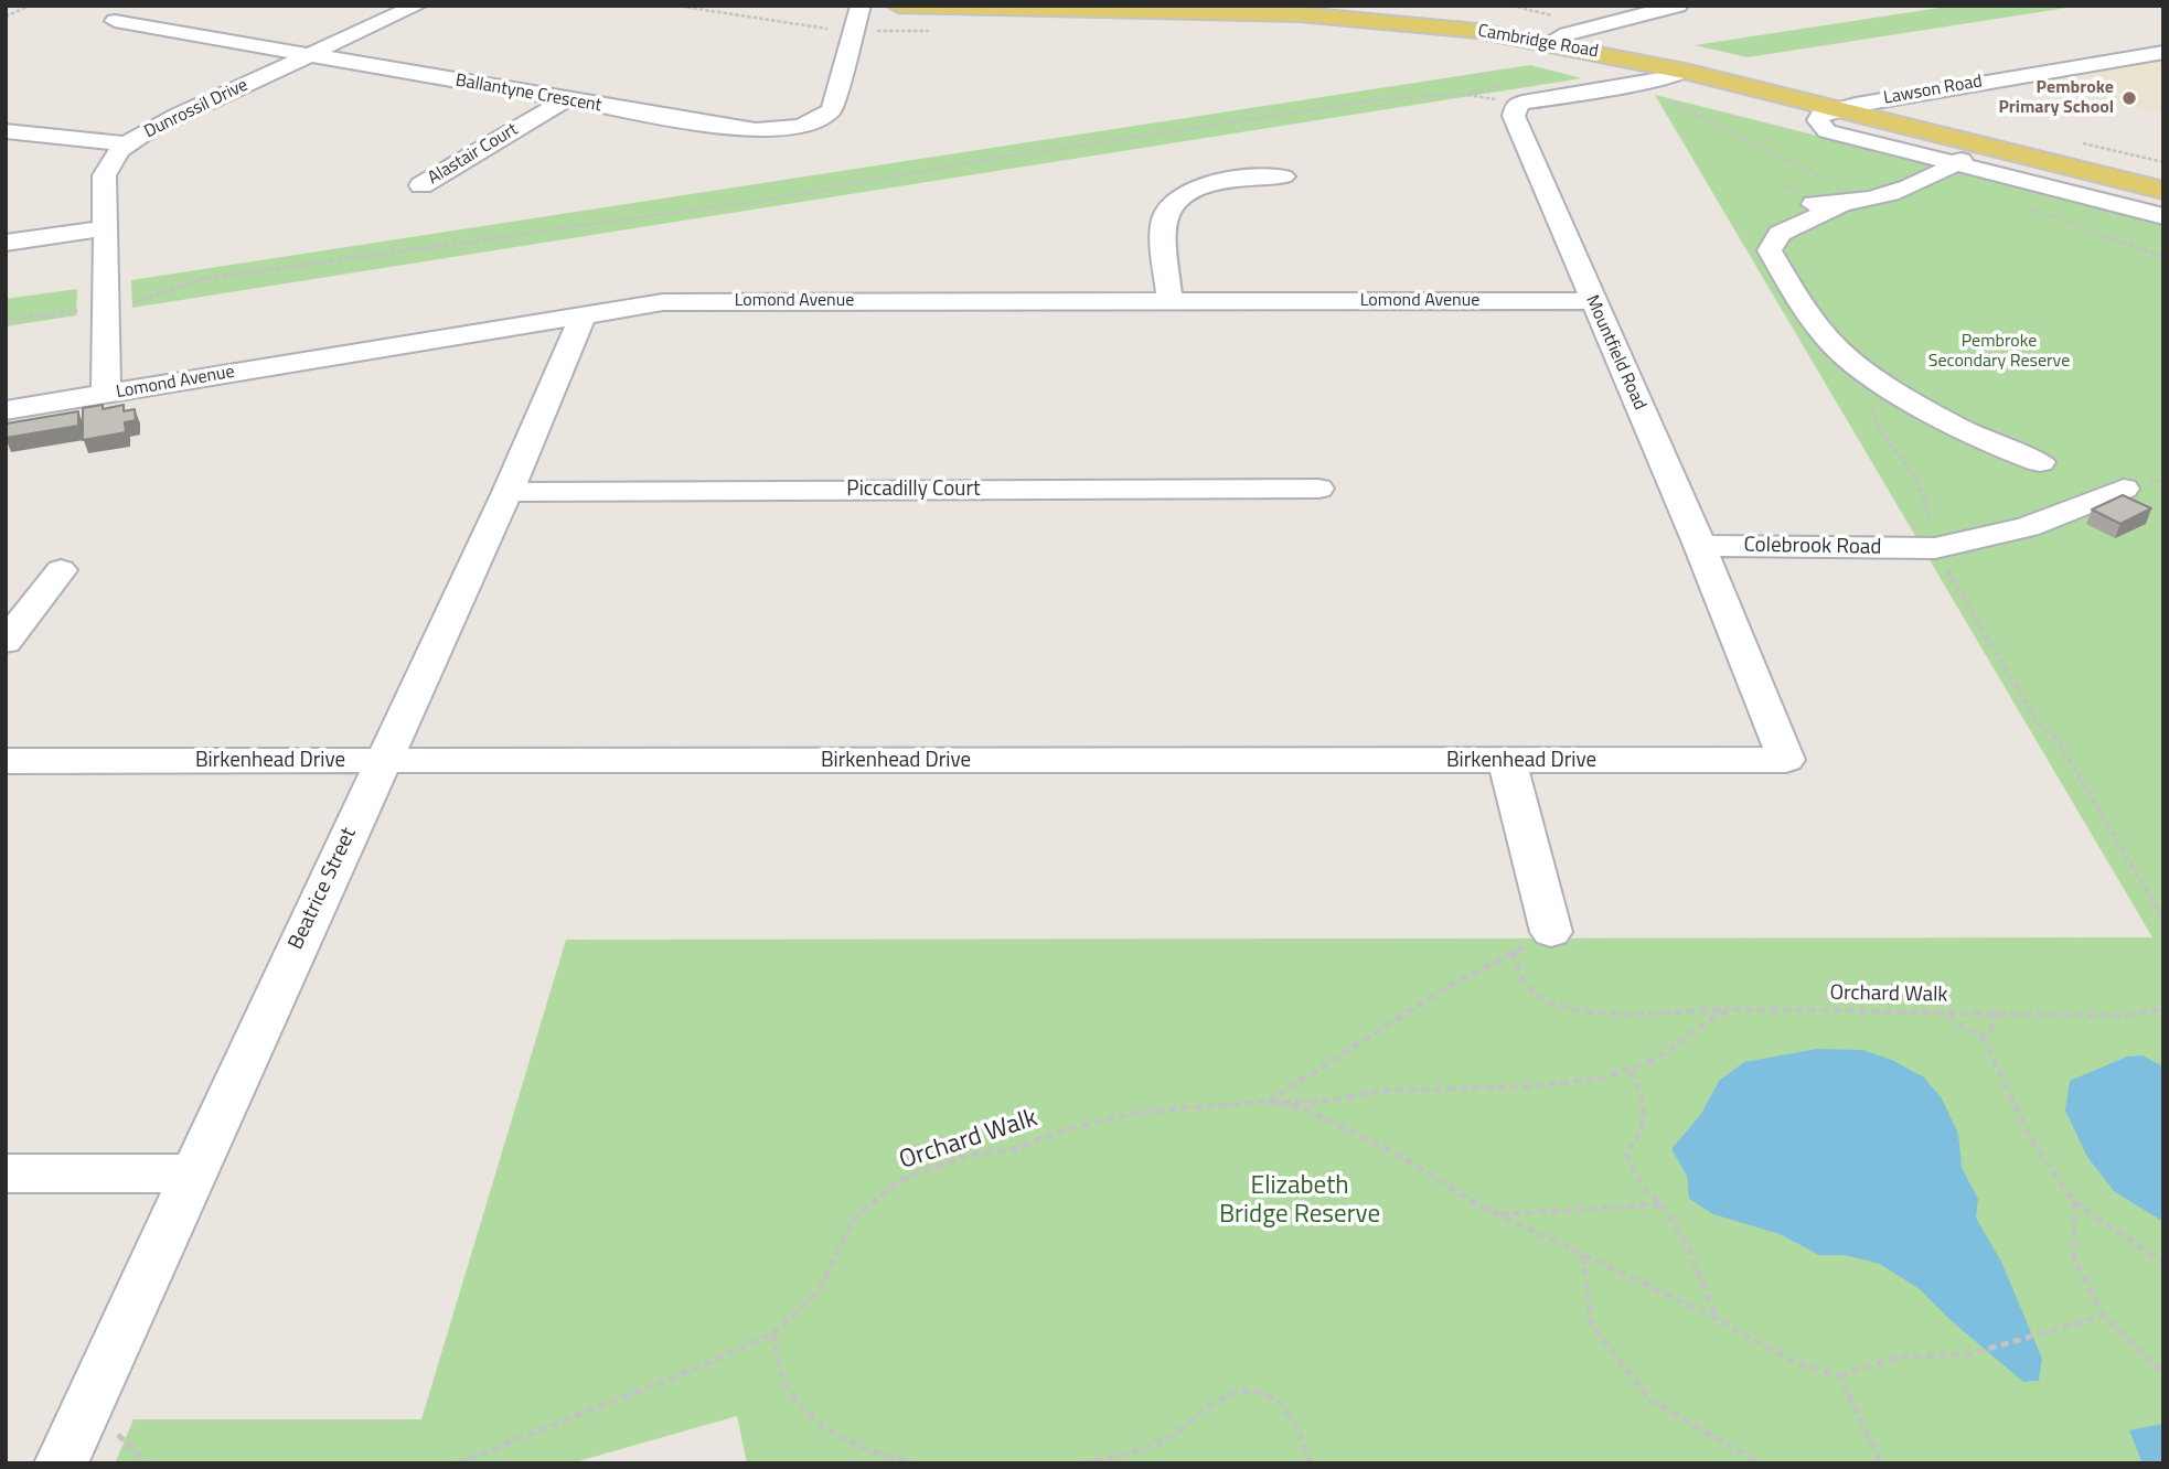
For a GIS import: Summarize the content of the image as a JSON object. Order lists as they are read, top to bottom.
{
  "streets": {
    "main road": ["Cambridge Road"],
    "street": [
      "Lawson Road",
      "Ballantyne Crescent",
      "Dunrossil Drive",
      "Alastair Court",
      "Lomond Avenue",
      "Mountfield Road",
      "Piccadilly Court",
      "Colebrook Road",
      "Birkenhead Drive",
      "Beatrice Street"
    ],
    "path": ["Orchard Walk"]
  },
  "crossings": [
    ["Cambridge Road", "Lawson Road"],
    ["Cambridge Road", "Mountfield Road"],
    ["Ballantyne Crescent", "Dunrossil Drive"],
    ["Ballantyne Crescent", "Alastair Court"],
    ["Dunrossil Drive", "Lomond Avenue"],
    ["Lomond Avenue", "Mountfield Road"],
    ["Lomond Avenue", "Beatrice Street"],
    ["Mountfield Road", "Colebrook Road"],
    ["Mountfield Road", "Birkenhead Drive"],
    ["Piccadilly Court", "Beatrice Street"],
    ["Birkenhead Drive", "Beatrice Street"]
  ],
  "parks": ["Pembroke Secondary Reserve", "Elizabeth Bridge Reserve"],
  "places": ["Pembroke Primary School"]
}
